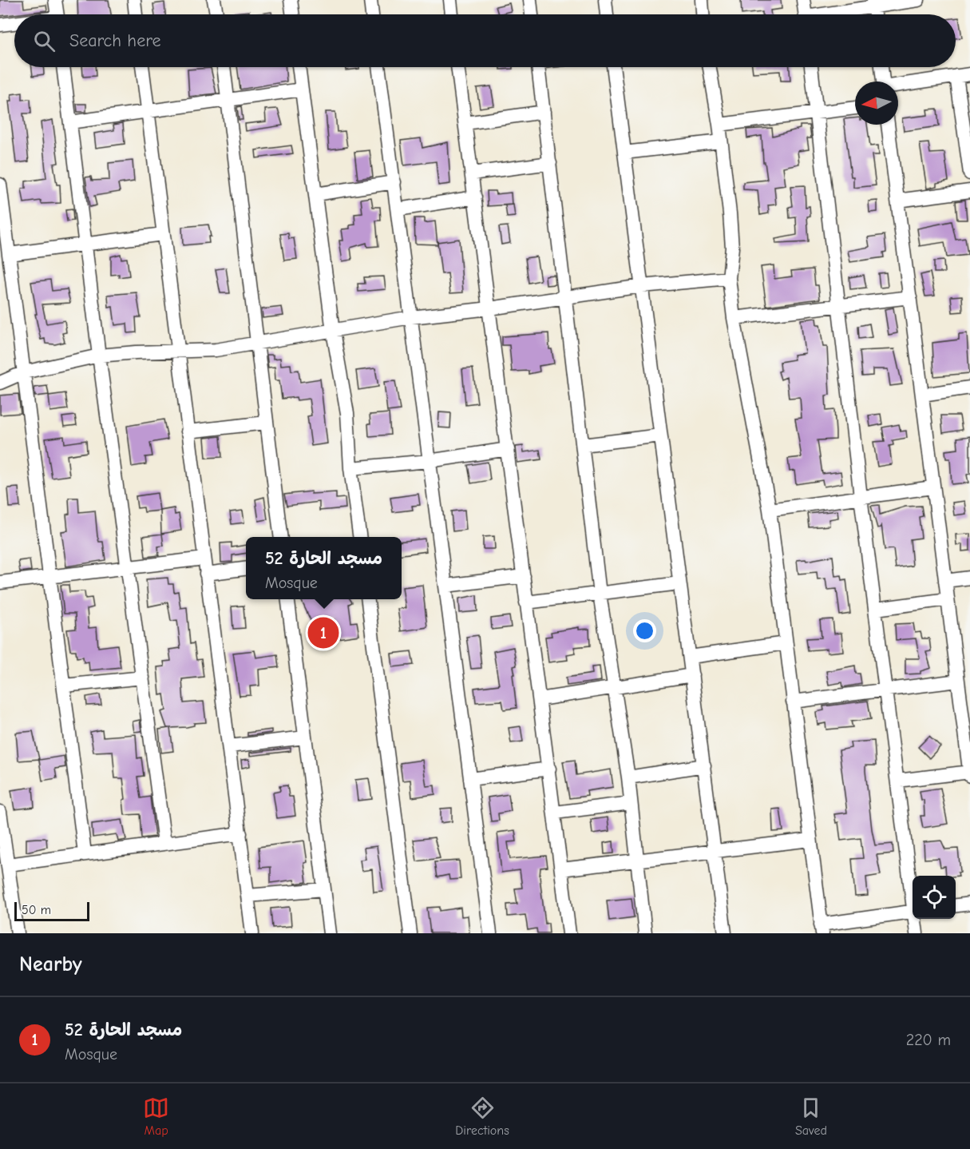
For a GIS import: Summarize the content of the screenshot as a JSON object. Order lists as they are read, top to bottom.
{
  "scale_bar": "50 m",
  "north": "left",
  "page": {
    "search": "Search here",
    "popup": ["مسجد الحارة 52", "Mosque"],
    "pins": "1",
    "scale": "50 m",
    "heading": "Nearby",
    "list": [
      {
        "mark": "1",
        "name": "مسجد الحارة 52",
        "note": "Mosque",
        "value": "220 m"
      }
    ],
    "nav": ["Map", "Directions", "Saved"]
  }
}
